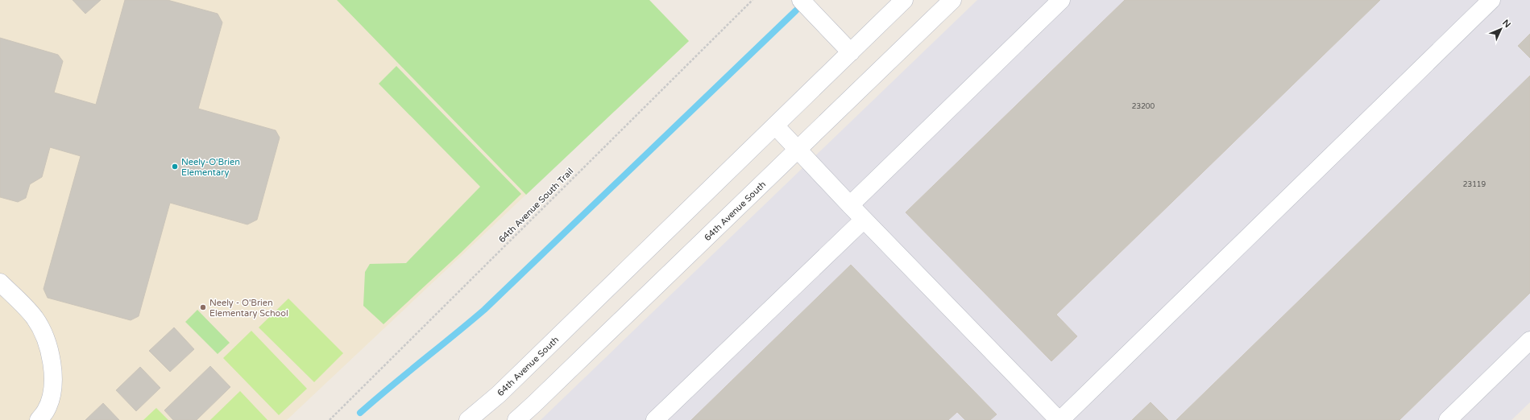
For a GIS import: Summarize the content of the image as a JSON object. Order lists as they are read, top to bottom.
{
  "streets": {
    "street": ["64th Avenue South"],
    "path": ["64th Avenue South Trail"]
  },
  "places": ["Neely-O'Brien Elementary", "Neely - O'Brien Elementary School"],
  "house_numbers": ["23200", "23119"],
  "north": "top right"
}
